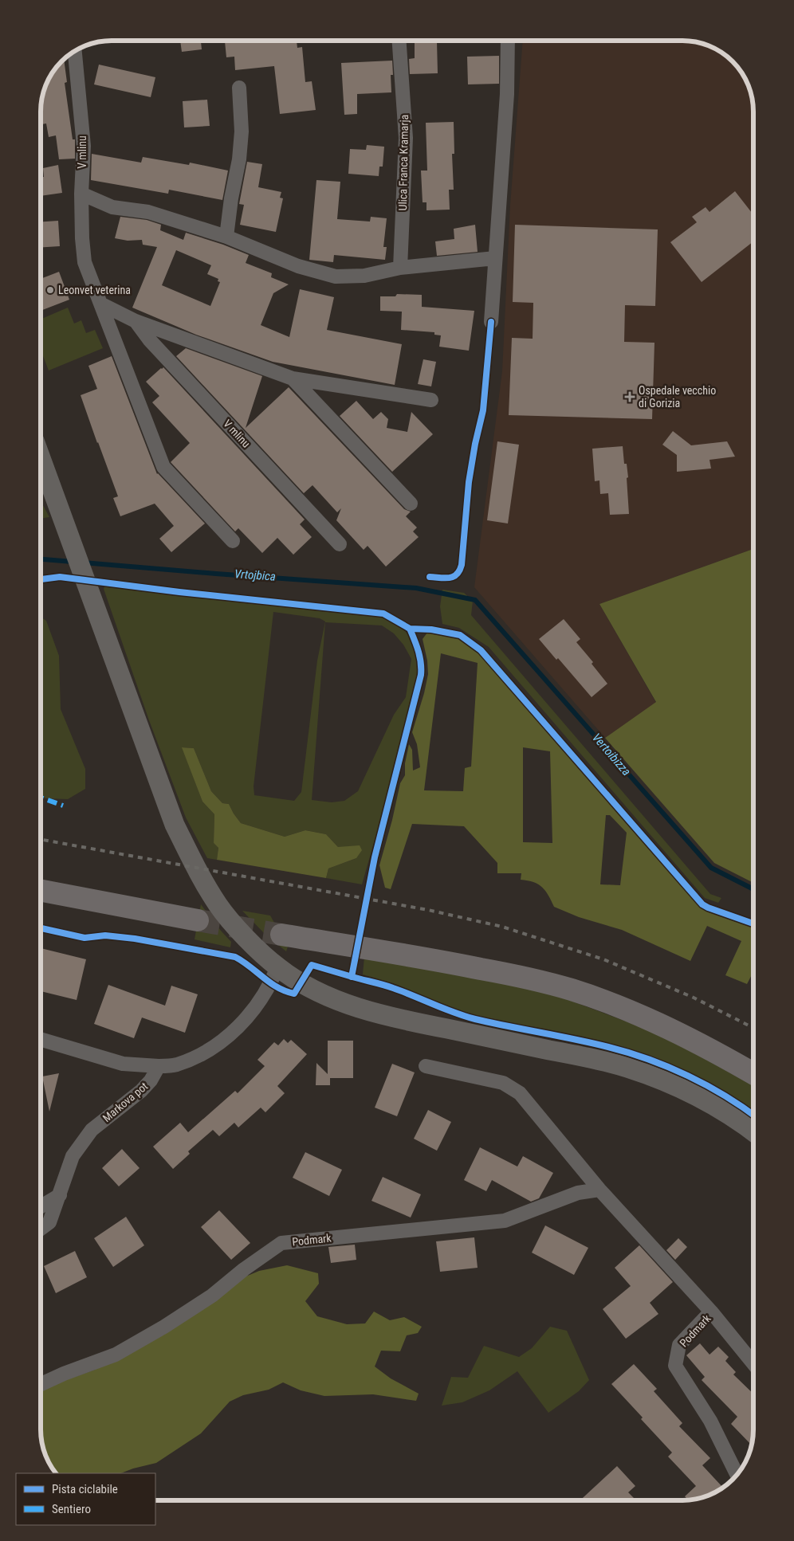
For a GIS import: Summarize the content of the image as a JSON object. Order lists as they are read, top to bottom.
{
  "streets": {
    "street": [
      "V mlinu",
      "Ulica Franca Kramarja",
      "Markova pot",
      "Podmark"
    ]
  },
  "water": ["Vrtojbica", "Vertoibizza"],
  "places": {
    "other": ["Leonvet veterina"],
    "health": ["Ospedale vecchio di Gorizia"]
  },
  "legend": ["Pista ciclabile", "Sentiero"]
}
